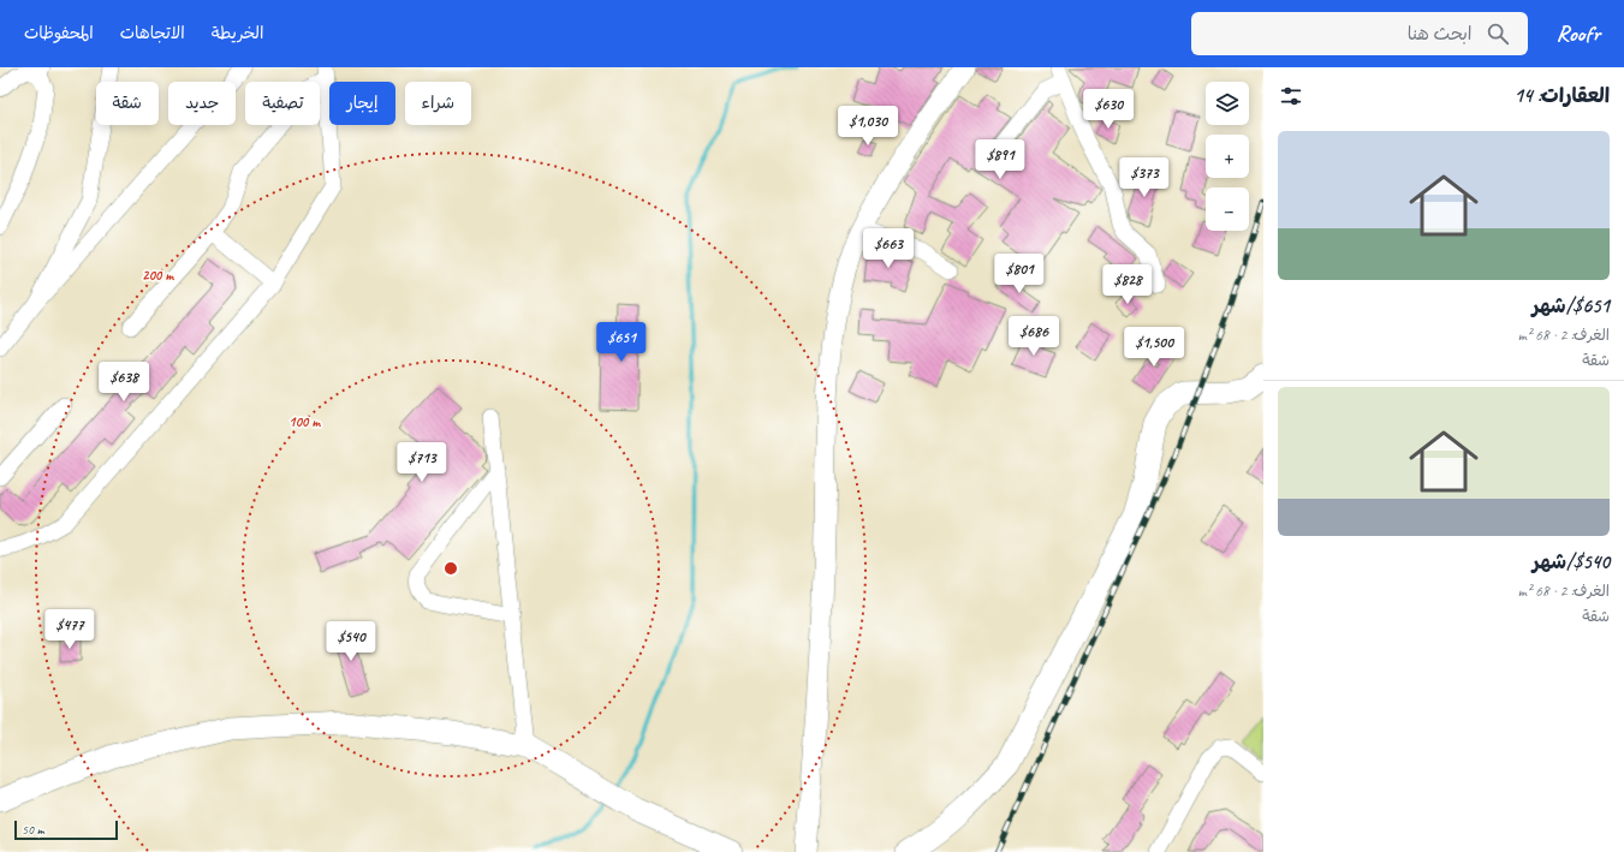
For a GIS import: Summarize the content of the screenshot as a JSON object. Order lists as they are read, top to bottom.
{
  "scale_bar": "50 m",
  "page": {
    "header": "Roofr",
    "search": "ابحث هنا",
    "nav": ["الخريطة", "الاتجاهات", "المحفوظات"],
    "heading": "العقارات: 14",
    "map_buttons": ["+", "−"],
    "chip": [
      "شراء",
      "إيجار",
      "تصفية",
      "جديد",
      "شقة"
    ],
    "price": [
      "$630",
      "$1,030",
      "$891",
      "$373",
      "$663",
      "$801",
      "$828",
      "$686",
      "$651",
      "$1,500",
      "$638",
      "$713",
      "$477",
      "$540"
    ],
    "list": [
      {
        "name": "$651/شهر",
        "note": "الغرف: 2 · 68 m² · شقة"
      },
      {
        "name": "$540/شهر",
        "note": "الغرف: 2 · 68 m² · شقة"
      }
    ],
    "scale": "50 m"
  },
  "rings": ["200 m", "100 m"]
}
